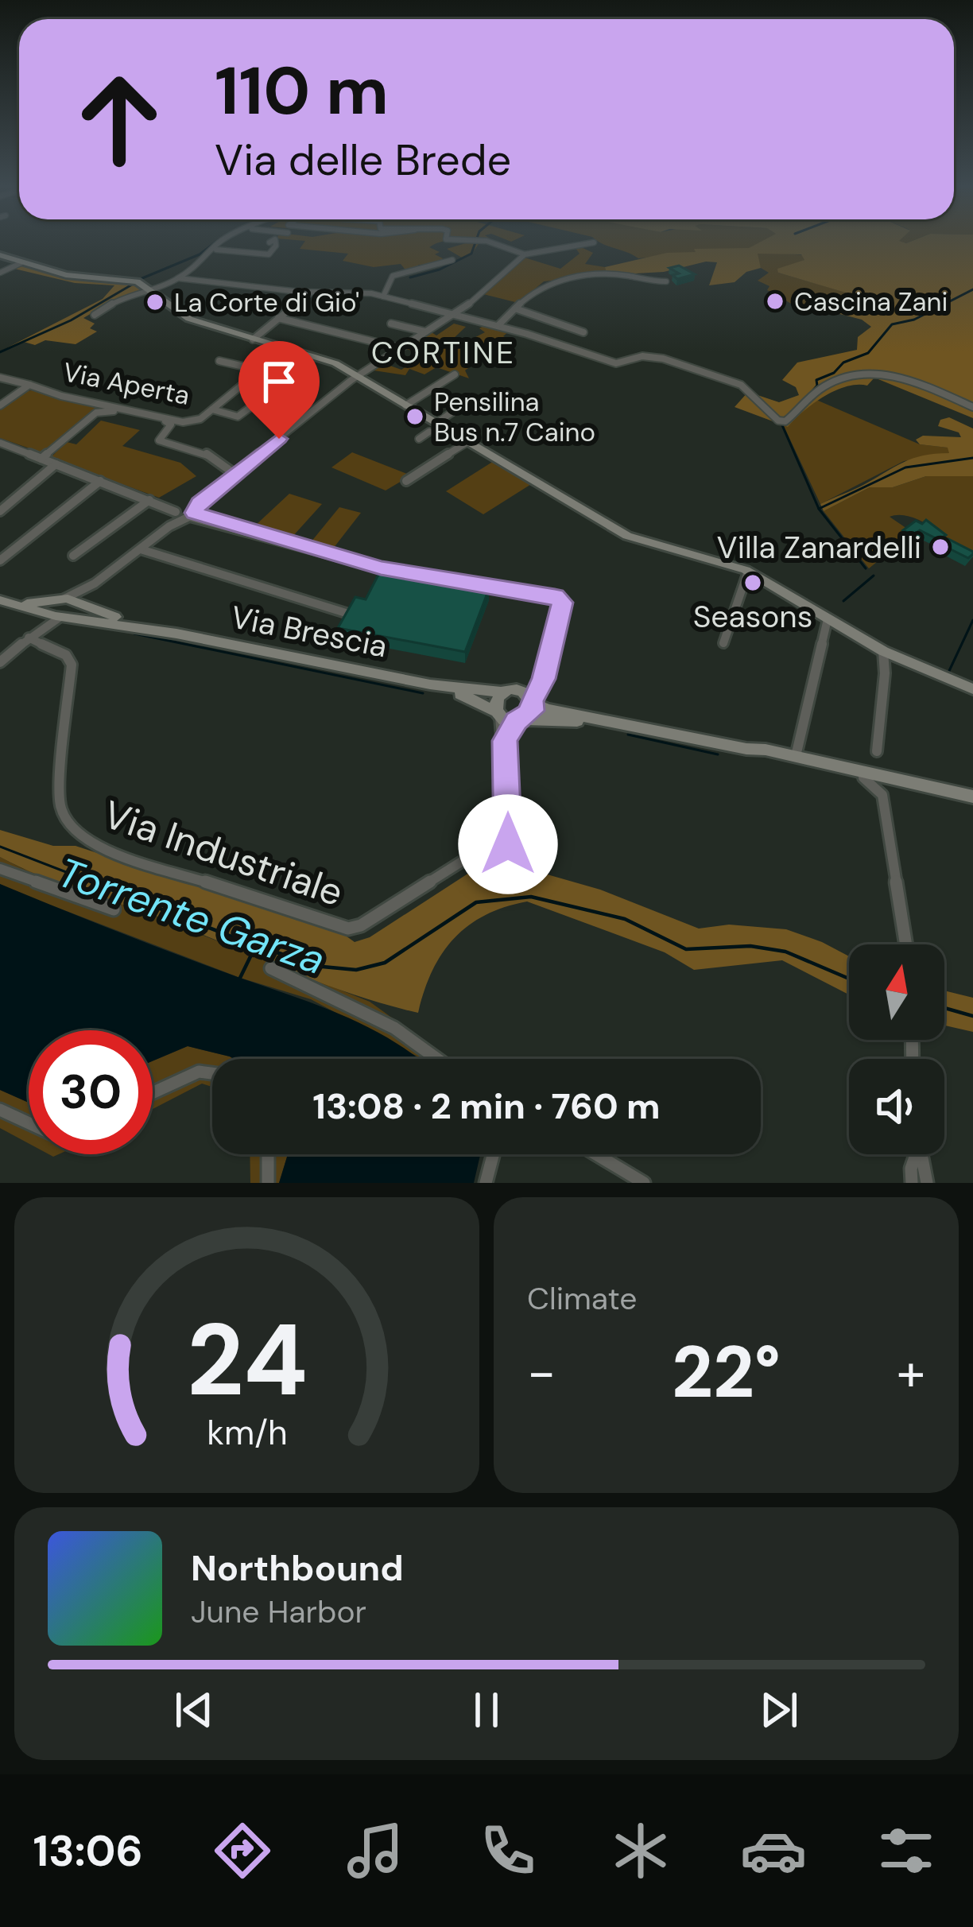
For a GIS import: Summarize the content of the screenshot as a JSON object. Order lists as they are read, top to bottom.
{
  "streets": {
    "street": ["Via Aperta", "Via Brescia", "Via Industriale"]
  },
  "crossings": [
    ["Via Brescia", "Via Industriale"]
  ],
  "districts": ["CORTINE"],
  "water": ["Torrente Garza"],
  "places": [
    "Cascina Zani",
    "La Corte di Gio'",
    "Pensilina Bus n.7 Caino",
    "Villa Zanardelli",
    "Seasons"
  ],
  "north": "top",
  "page": {
    "turn": ["110 m", "Via delle Brede"],
    "limit": "30",
    "trip": "13:08 · 2 min · 760 m",
    "tile": "Climate",
    "heat": ["−", "22°", "+"],
    "song": ["Northbound", "June Harbor"],
    "tabs": "13:06",
    "gauge": ["24", "km/h"]
  }
}
